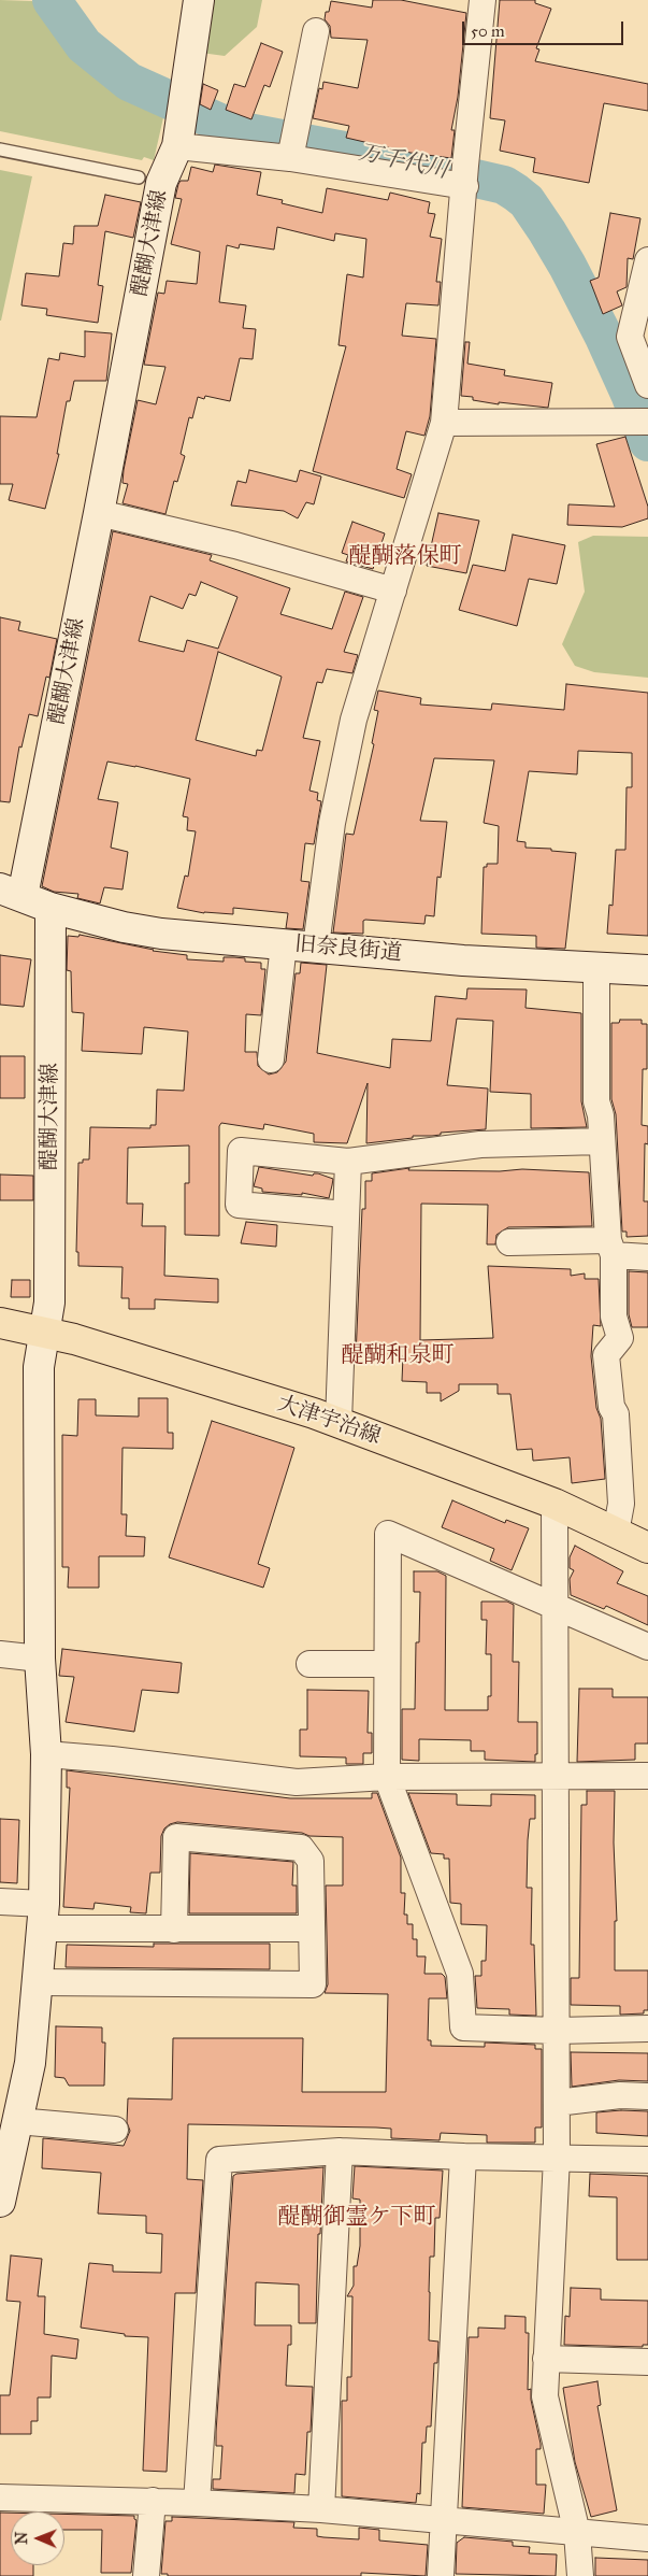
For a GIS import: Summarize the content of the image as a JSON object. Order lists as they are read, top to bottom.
{
  "streets": {
    "main road": ["大津宇治線"],
    "street": ["醍醐大津線", "旧奈良街道"]
  },
  "crossings": [
    ["醍醐大津線", "旧奈良街道"],
    ["醍醐大津線", "大津宇治線"]
  ],
  "districts": ["醍醐落保町", "醍醐和泉町", "醍醐御霊ケ下町"],
  "water": ["万千代川"],
  "scale_bar": "50 m",
  "north": "left"
}
